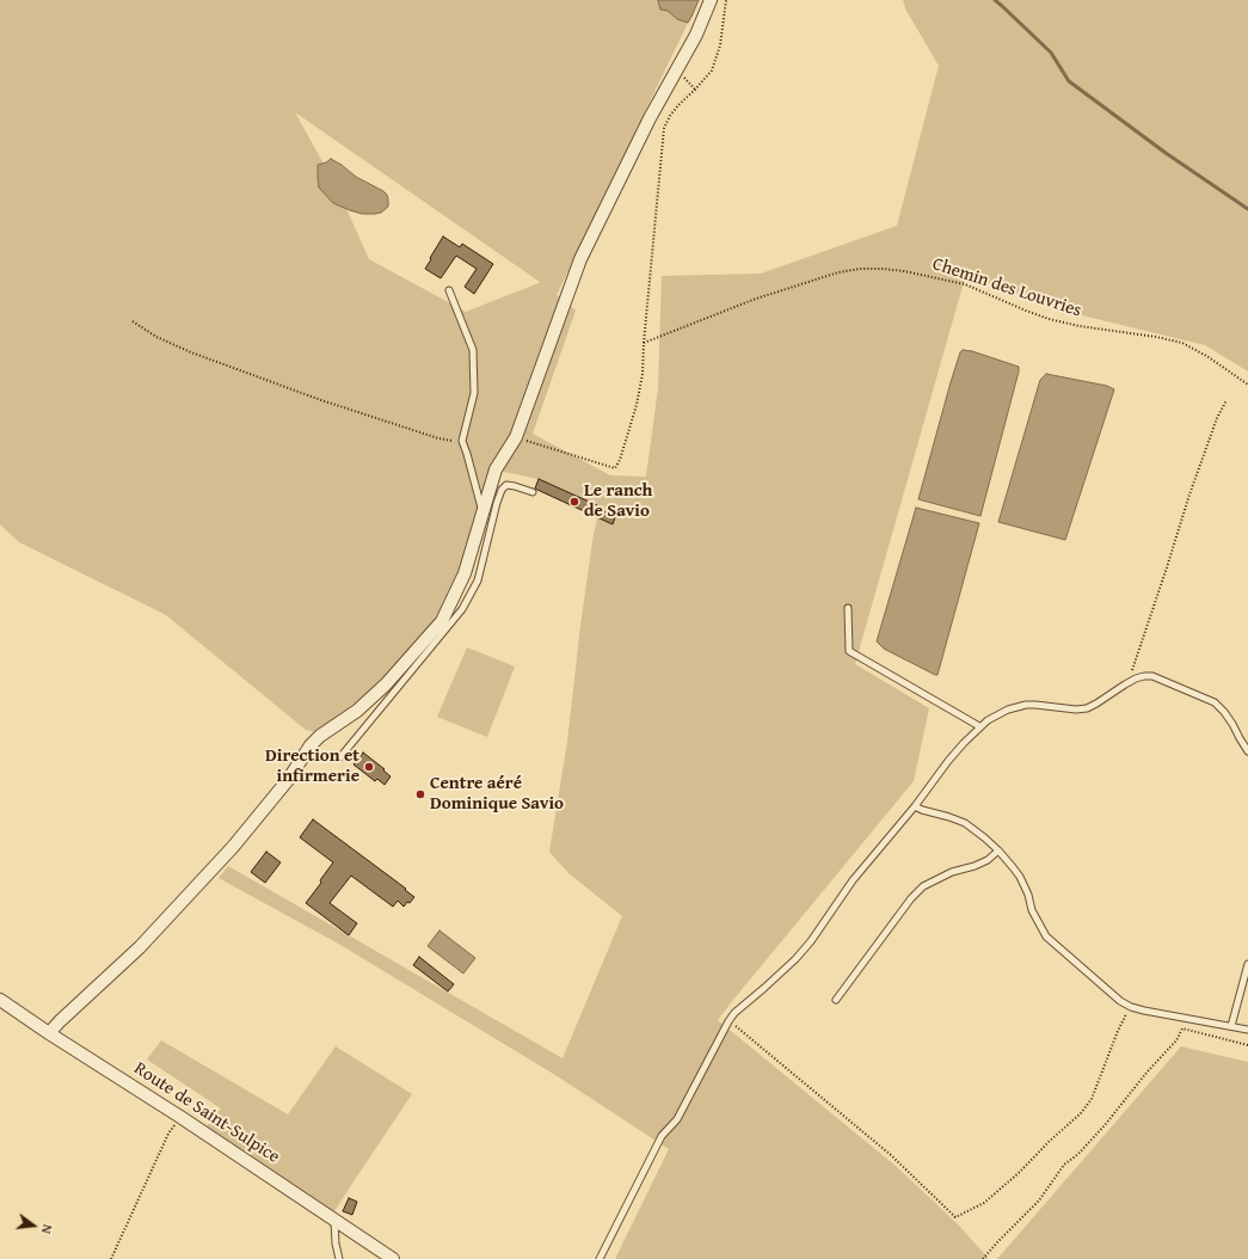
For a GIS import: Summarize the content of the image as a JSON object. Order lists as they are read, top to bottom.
{
  "streets": {
    "street": ["Route de Saint-Sulpice"],
    "path": ["Chemin des Louvries"]
  },
  "places": ["Le ranch de Savio", "Direction et infirmerie", "Centre aéré Dominique Savio"],
  "north": "right"
}
